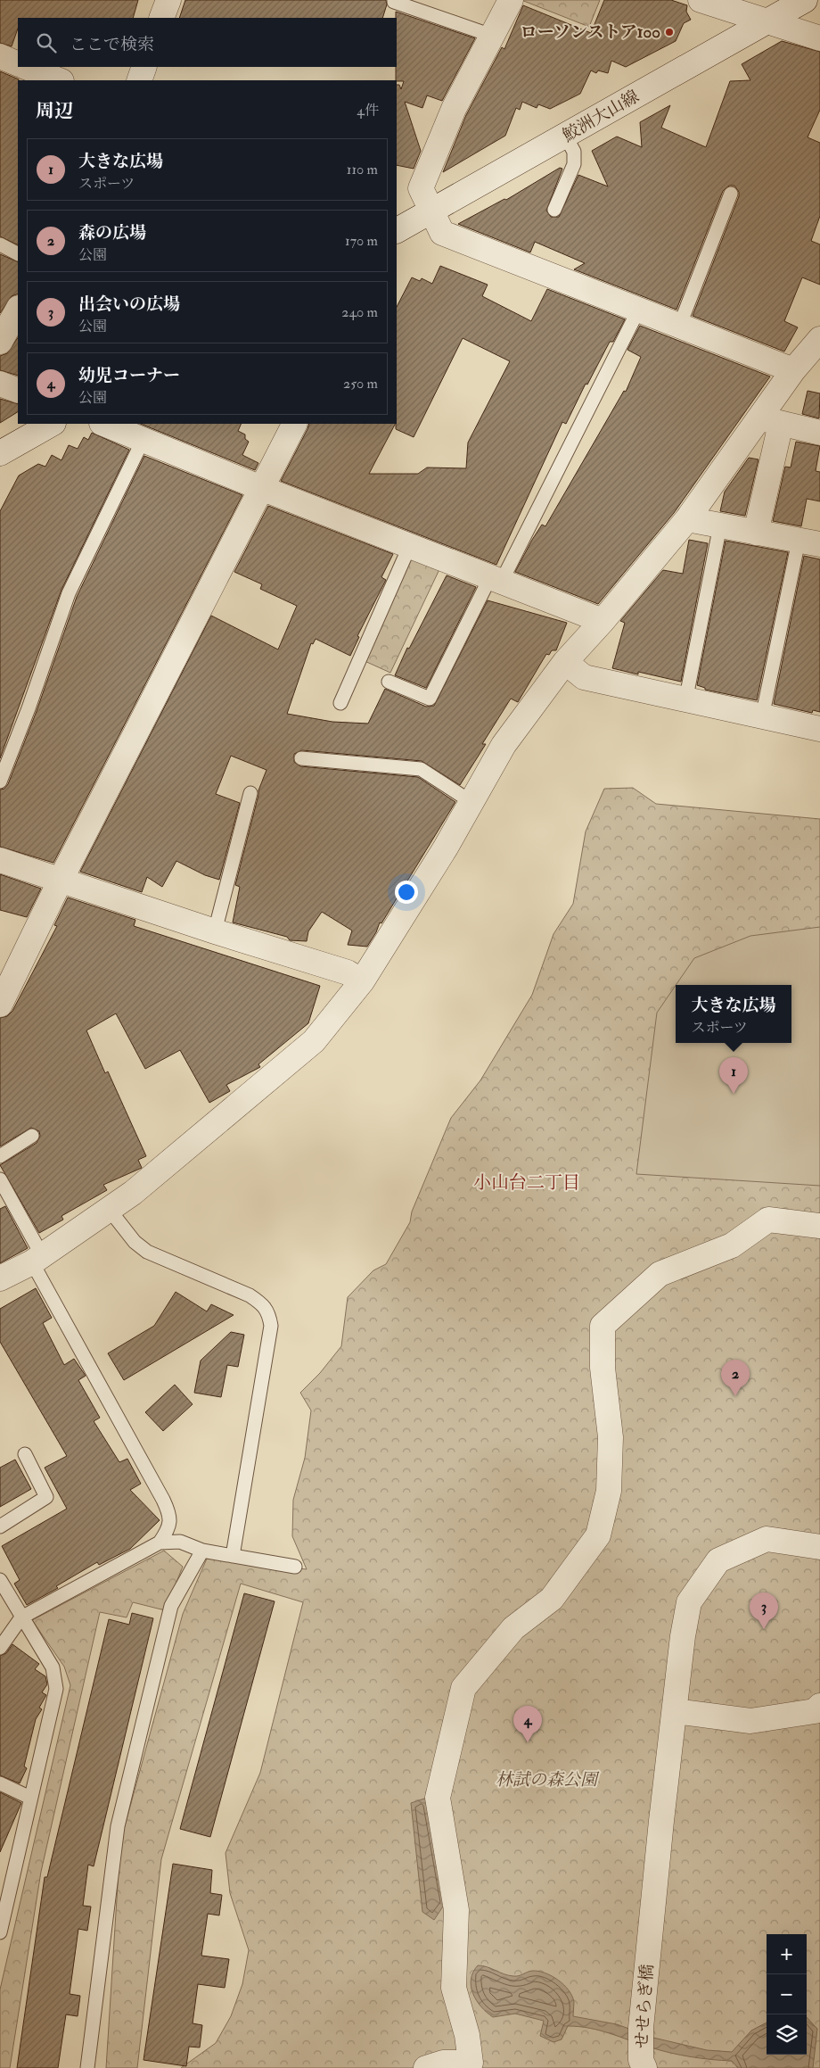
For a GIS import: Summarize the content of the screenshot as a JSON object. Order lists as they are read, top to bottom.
{
  "streets": {
    "street": ["鮫洲大山線", "せせらぎ橋"]
  },
  "districts": ["小山台二丁目"],
  "parks": ["林試の森公園"],
  "places": ["ローソンストア100"],
  "page": {
    "search": "ここで検索",
    "heading": ["周辺", "4件"],
    "list": [
      {
        "mark": "1",
        "name": "大きな広場",
        "note": "スポーツ",
        "value": "110 m"
      },
      {
        "mark": "2",
        "name": "森の広場",
        "note": "公園",
        "value": "170 m"
      },
      {
        "mark": "3",
        "name": "出会いの広場",
        "note": "公園",
        "value": "240 m"
      },
      {
        "mark": "4",
        "name": "幼児コーナー",
        "note": "公園",
        "value": "250 m"
      }
    ],
    "popup": ["大きな広場", "スポーツ"],
    "pins": [
      "1",
      "2",
      "3",
      "4"
    ],
    "map_buttons": ["+", "−"]
  }
}
